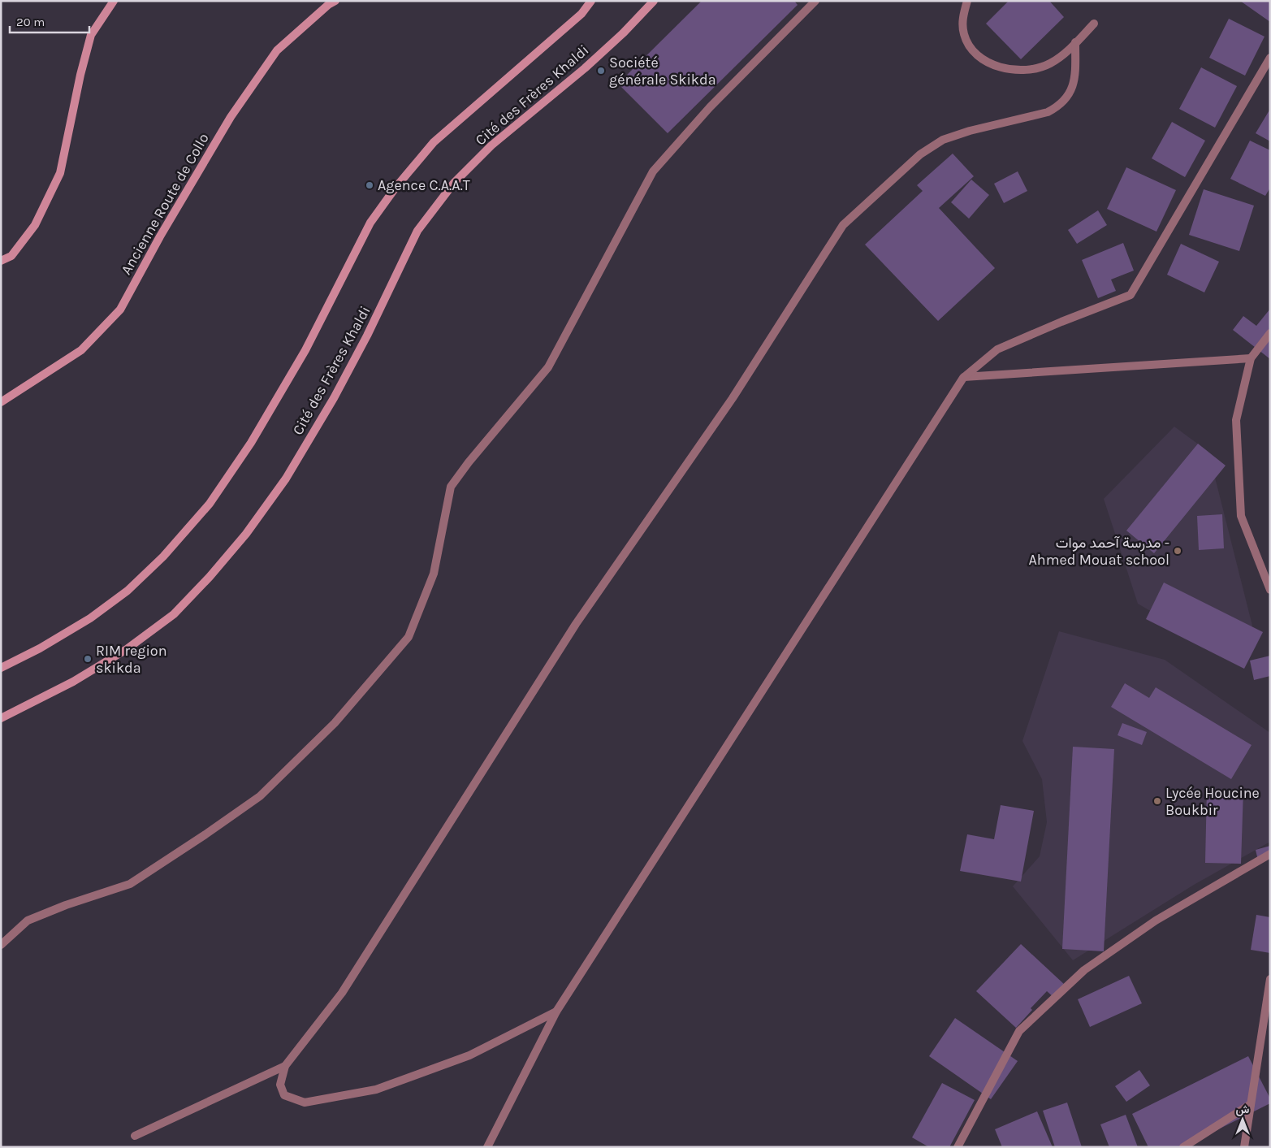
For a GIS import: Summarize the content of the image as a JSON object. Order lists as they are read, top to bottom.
{
  "streets": {
    "main road": ["Cité des Frères Khaldi", "Ancienne Route de Collo"]
  },
  "places": [
    "Société générale Skikda",
    "Agence C.A.A.T",
    "مدرسة آحمد موات - Ahmed Mouat school",
    "RIM region skikda",
    "Lycée Houcine Boukbir"
  ],
  "scale_bar": "20 m",
  "north": "top"
}
